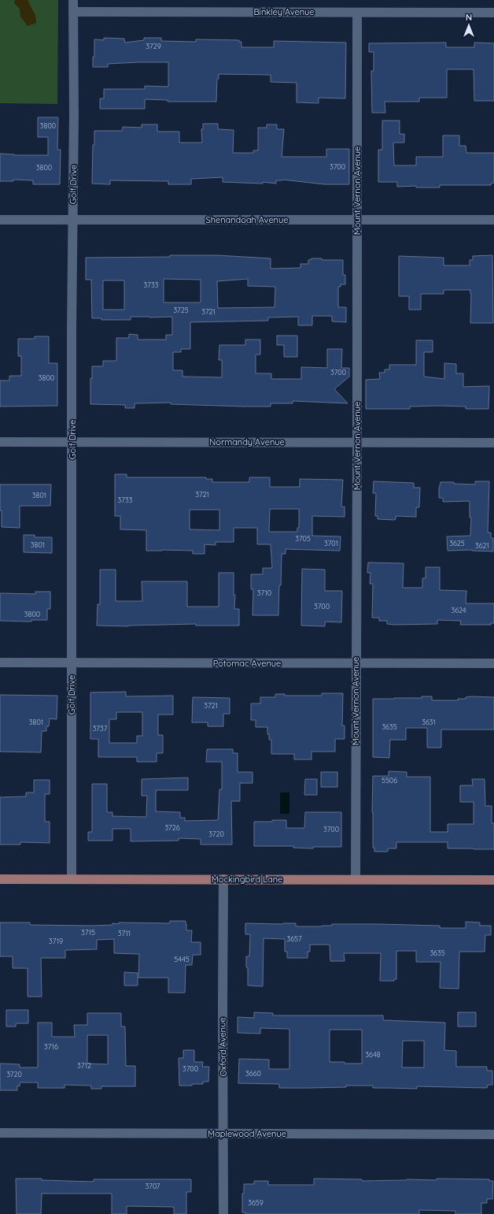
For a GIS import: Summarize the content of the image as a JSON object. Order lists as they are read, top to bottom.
{
  "streets": {
    "main road": ["Mockingbird Lane"],
    "street": [
      "Binkley Avenue",
      "Golf Drive",
      "Mount Vernon Avenue",
      "Shenandoah Avenue",
      "Normandy Avenue",
      "Potomac Avenue",
      "Oxford Avenue",
      "Maplewood Avenue"
    ]
  },
  "crossings": [
    ["Binkley Avenue", "Golf Drive"],
    ["Binkley Avenue", "Mount Vernon Avenue"],
    ["Golf Drive", "Shenandoah Avenue"],
    ["Golf Drive", "Normandy Avenue"],
    ["Golf Drive", "Potomac Avenue"],
    ["Golf Drive", "Mockingbird Lane"],
    ["Mount Vernon Avenue", "Shenandoah Avenue"],
    ["Mount Vernon Avenue", "Normandy Avenue"],
    ["Mount Vernon Avenue", "Potomac Avenue"],
    ["Mount Vernon Avenue", "Mockingbird Lane"],
    ["Mockingbird Lane", "Oxford Avenue"],
    ["Oxford Avenue", "Maplewood Avenue"]
  ],
  "house_numbers": [
    "3729",
    "3800",
    "3700",
    "3800",
    "3733",
    "3725",
    "3721",
    "3700",
    "3800",
    "3721",
    "3801",
    "3733",
    "3705",
    "3701",
    "3625",
    "3801",
    "3621",
    "3710",
    "3700",
    "3624",
    "3800",
    "3721",
    "3801",
    "3631",
    "3635",
    "3737",
    "5506",
    "3726",
    "3700",
    "3720",
    "3715",
    "3711",
    "3657",
    "3719",
    "3635",
    "5445",
    "3716",
    "3648",
    "3712",
    "3700",
    "3660",
    "3720",
    "3707",
    "3659"
  ],
  "north": "top"
}
